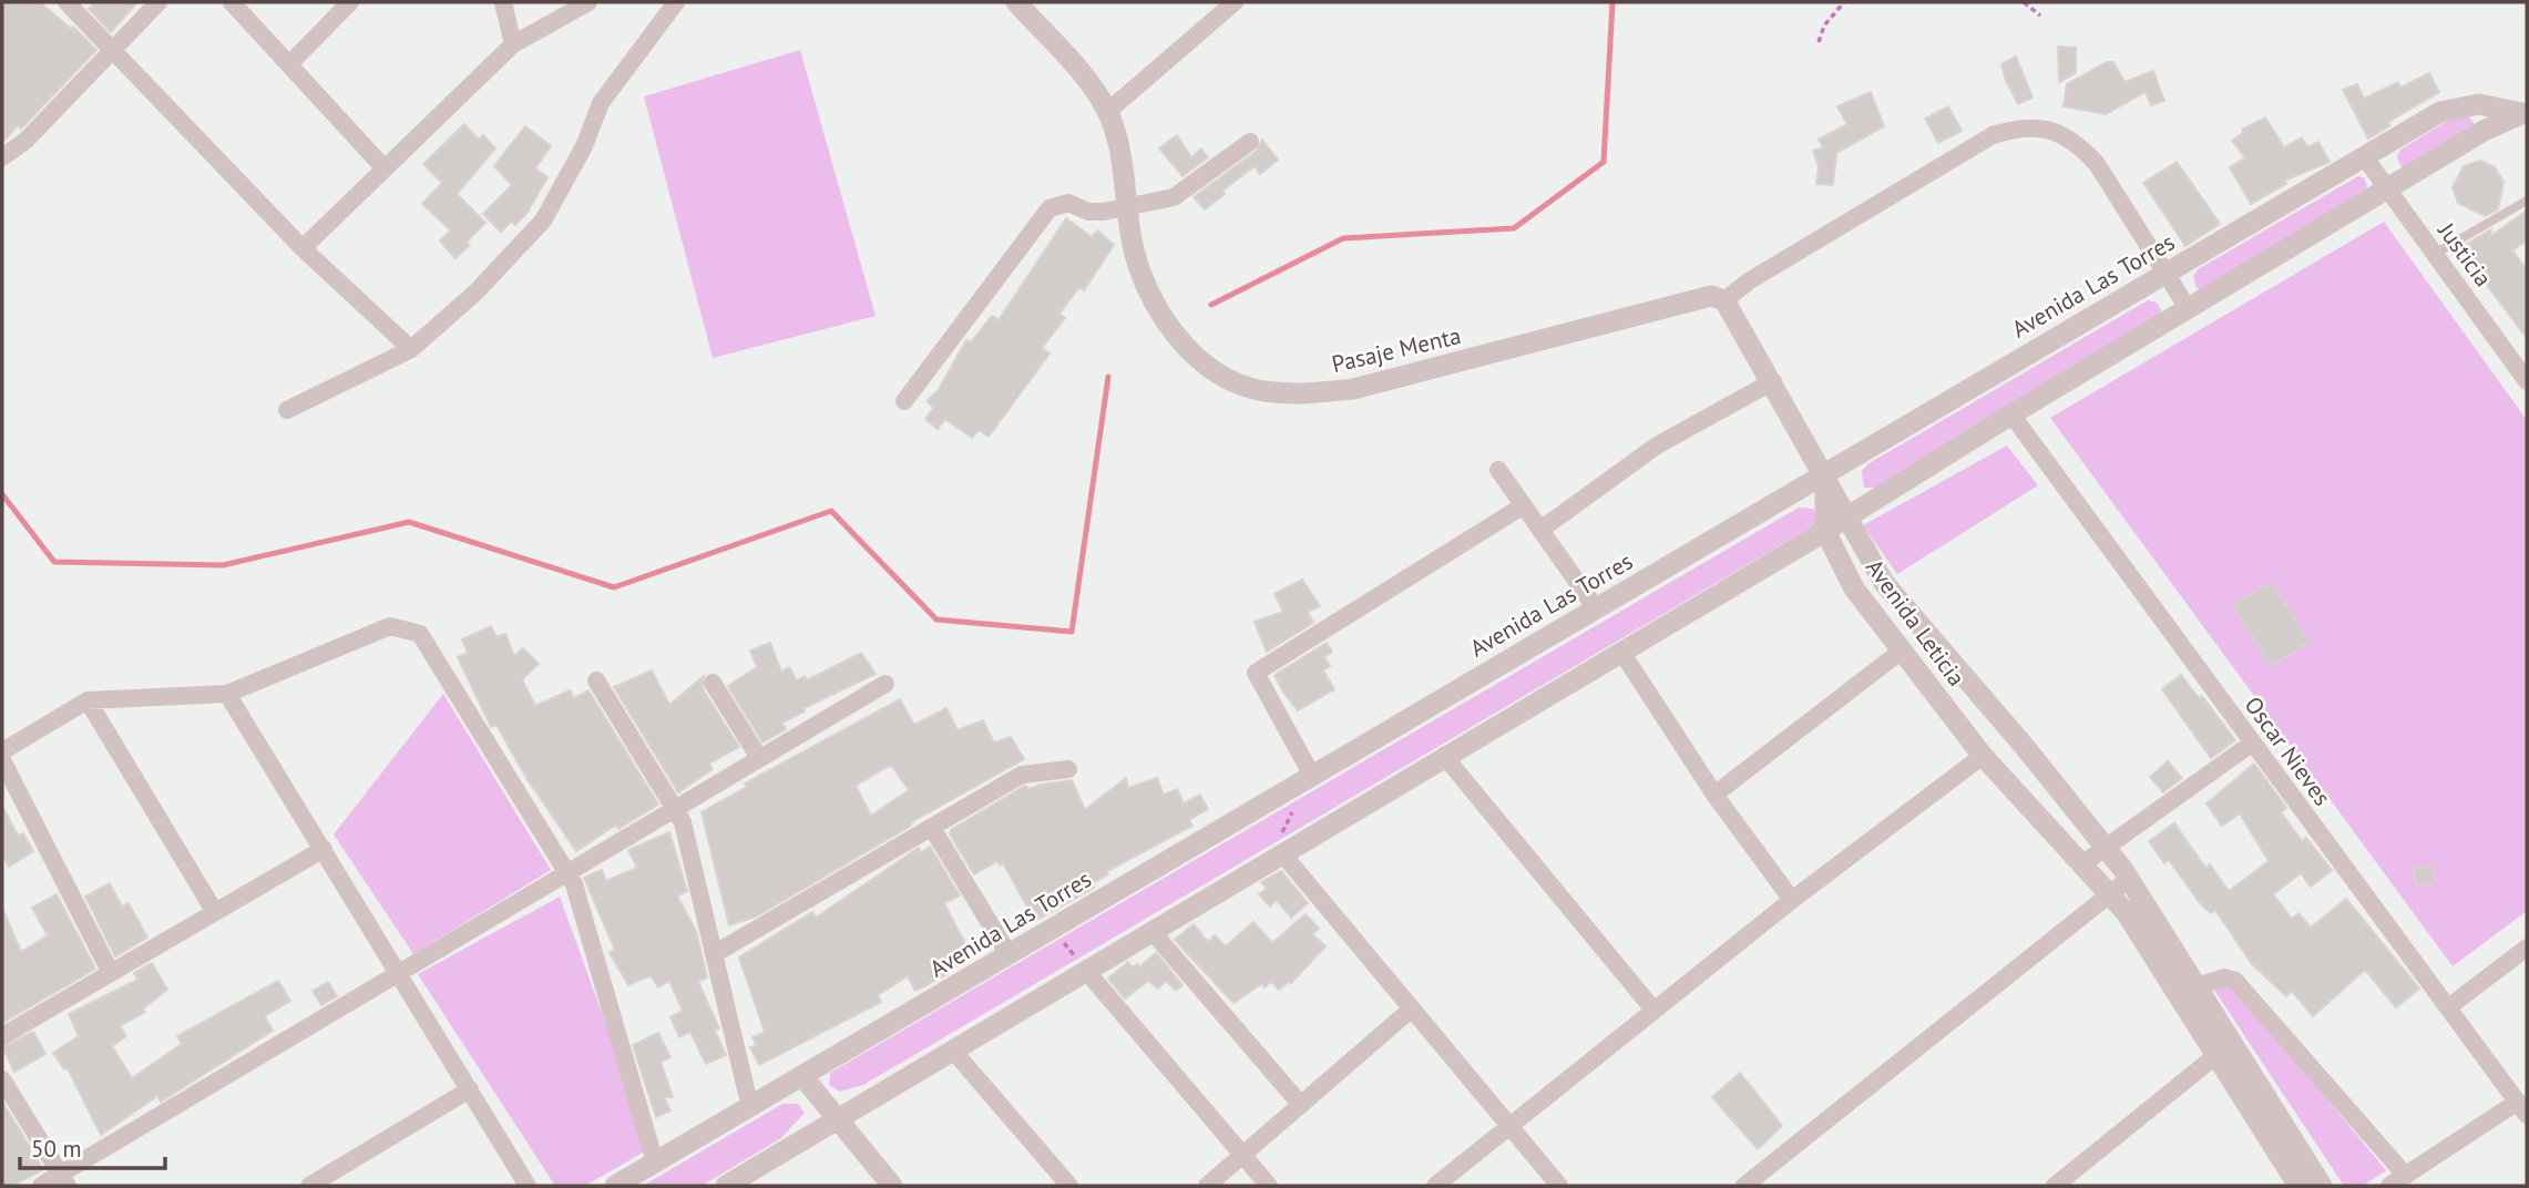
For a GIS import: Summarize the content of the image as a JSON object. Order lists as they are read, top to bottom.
{
  "streets": {
    "street": [
      "Justicia",
      "Avenida Las Torres",
      "Pasaje Menta",
      "Avenida Leticia",
      "Oscar Nieves"
    ]
  },
  "crossings": [
    ["Justicia", "Avenida Las Torres"],
    ["Avenida Las Torres", "Avenida Leticia"],
    ["Avenida Las Torres", "Oscar Nieves"]
  ],
  "scale_bar": "50 m"
}
